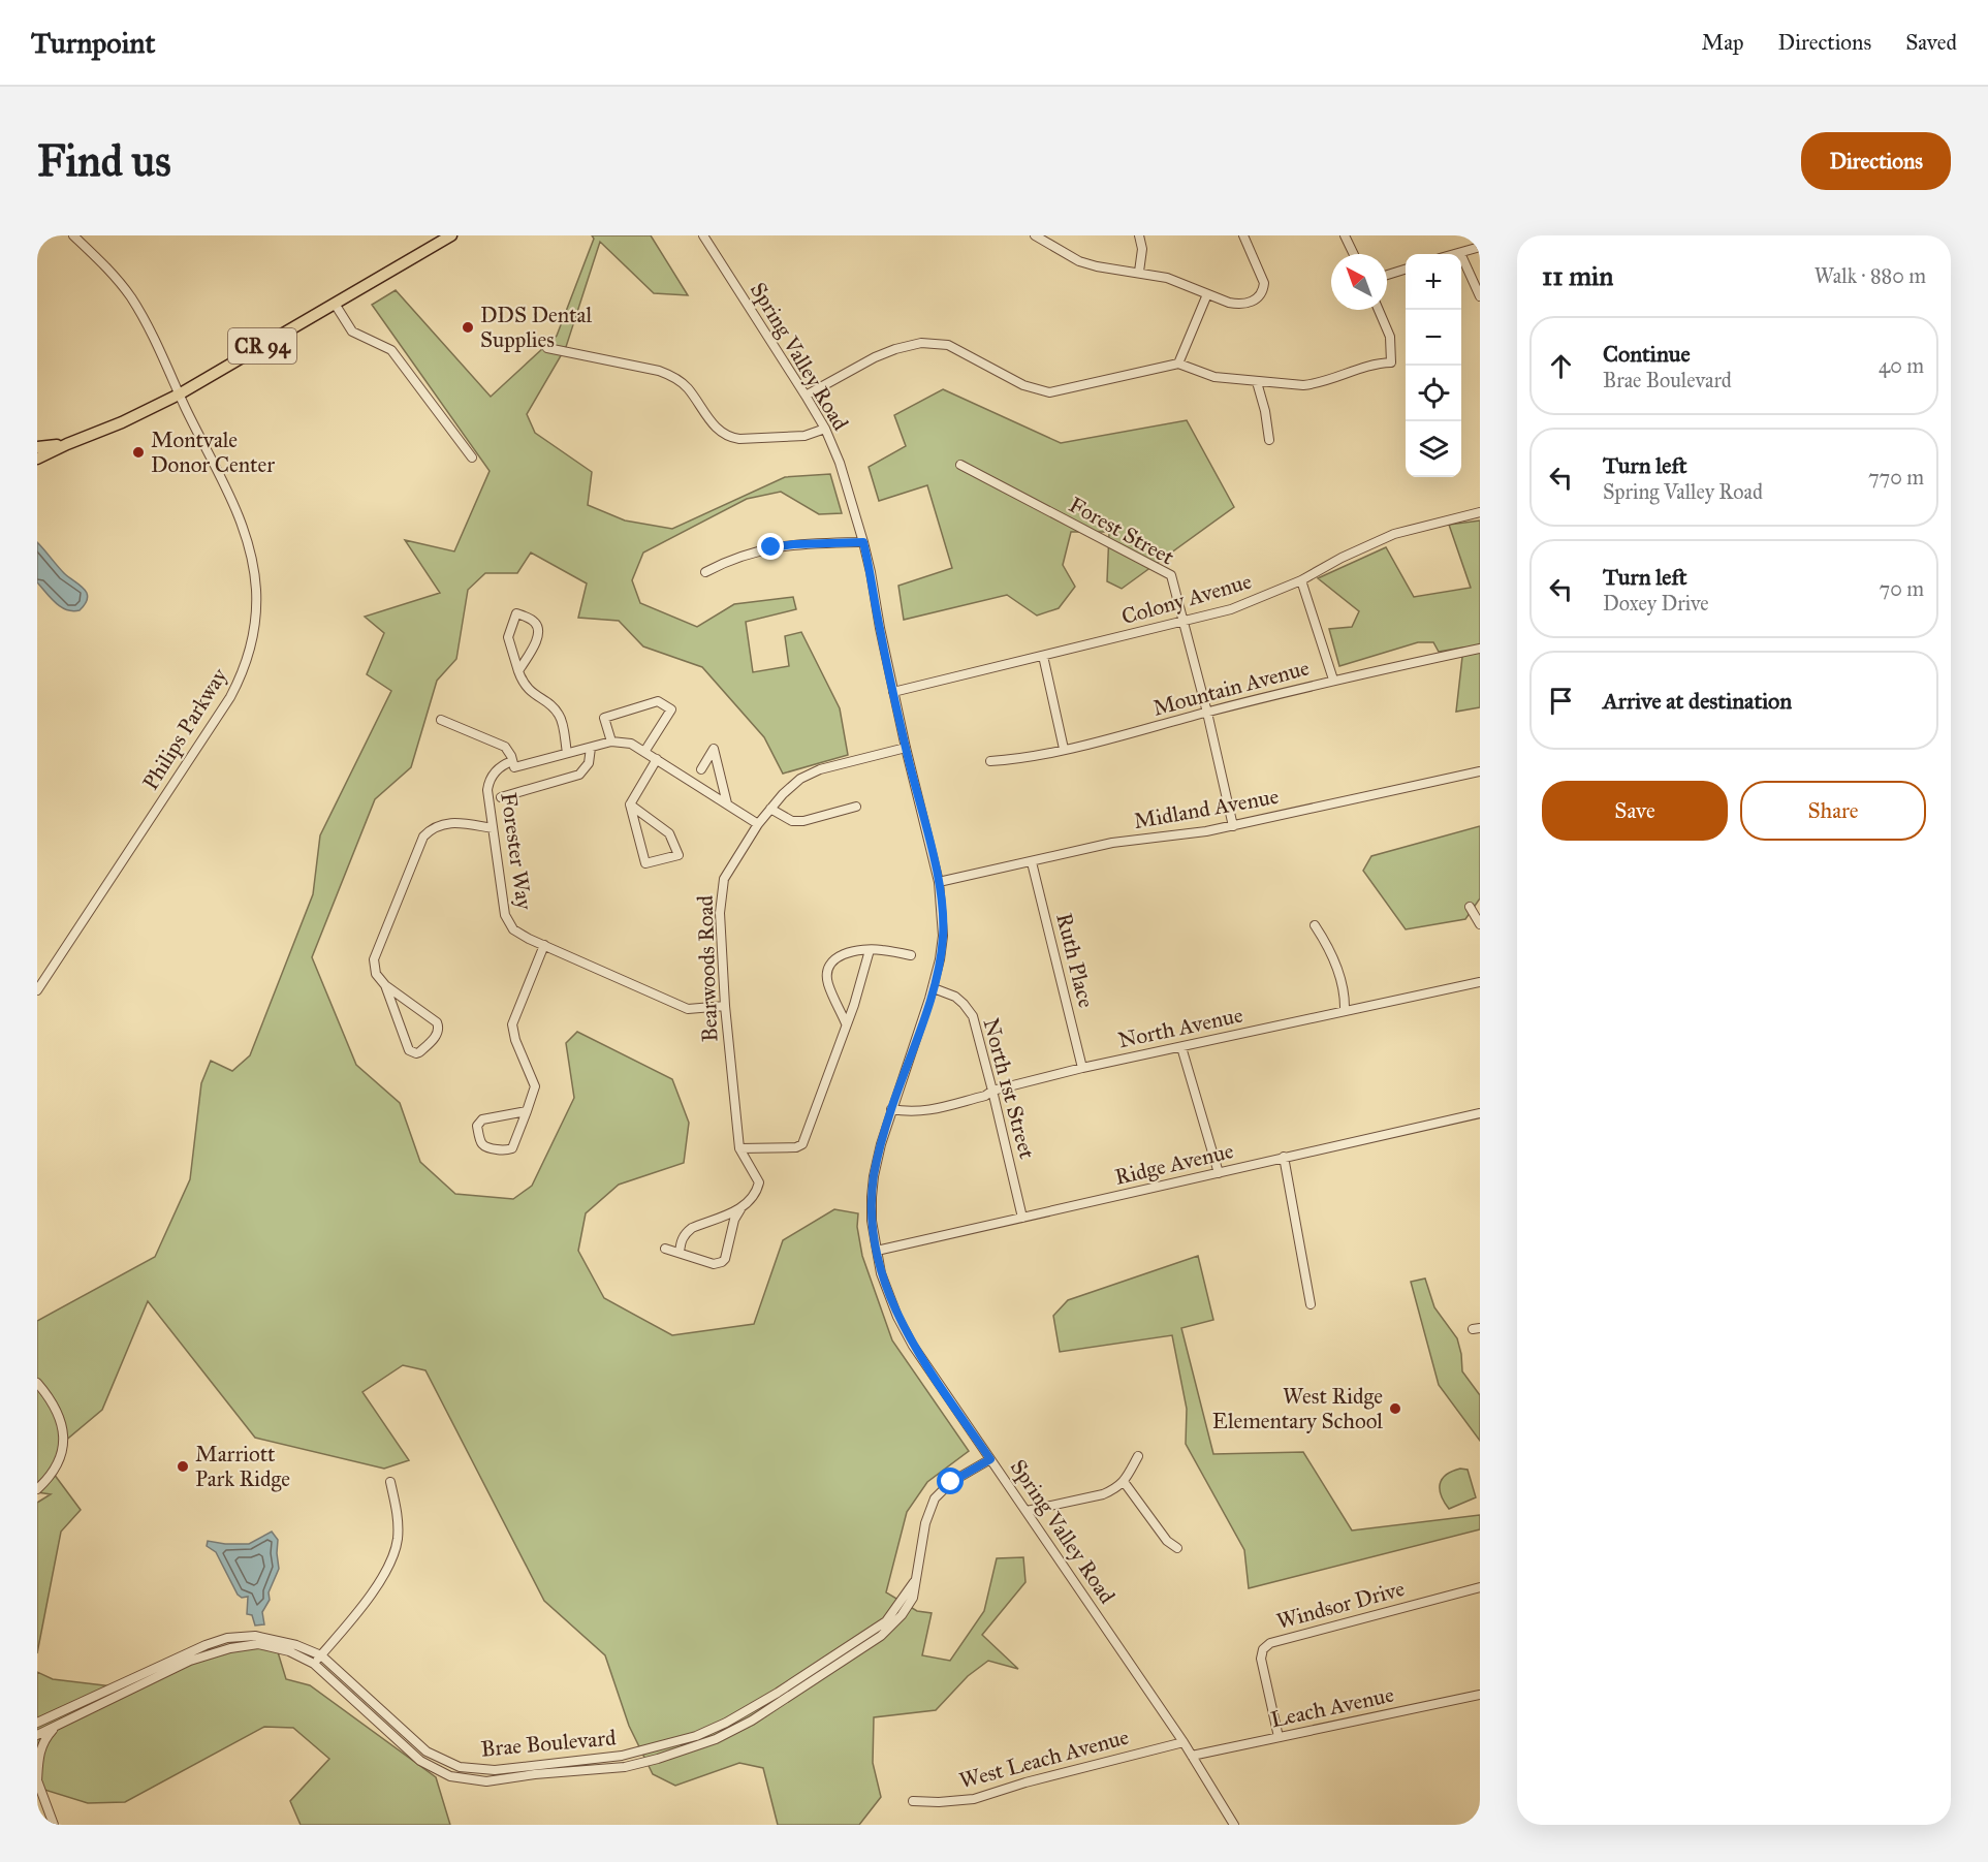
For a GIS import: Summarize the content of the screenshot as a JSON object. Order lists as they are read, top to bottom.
{
  "streets": {
    "main road": ["CR 94"],
    "street": [
      "Spring Valley Road",
      "Forest Street",
      "Colony Avenue",
      "Mountain Avenue",
      "Philips Parkway",
      "Midland Avenue",
      "Forester Way",
      "Ruth Place",
      "Bearwoods Road",
      "North Avenue",
      "North 1st Street",
      "Ridge Avenue",
      "Windsor Drive",
      "Leach Avenue",
      "Brae Boulevard",
      "West Leach Avenue"
    ]
  },
  "crossings": [
    ["CR 94", "Philips Parkway"],
    ["Spring Valley Road", "Colony Avenue"],
    ["Spring Valley Road", "Midland Avenue"],
    ["Spring Valley Road", "Bearwoods Road"],
    ["Spring Valley Road", "North Avenue"],
    ["Spring Valley Road", "North 1st Street"],
    ["Spring Valley Road", "Ridge Avenue"],
    ["Spring Valley Road", "Leach Avenue"],
    ["Spring Valley Road", "Brae Boulevard"],
    ["Spring Valley Road", "West Leach Avenue"],
    ["Forest Street", "Colony Avenue"],
    ["Forest Street", "Mountain Avenue"],
    ["Forest Street", "Midland Avenue"],
    ["Midland Avenue", "Ruth Place"],
    ["Forester Way", "Bearwoods Road"],
    ["Ruth Place", "North Avenue"],
    ["North Avenue", "North 1st Street"],
    ["North 1st Street", "Ridge Avenue"],
    ["Windsor Drive", "Leach Avenue"]
  ],
  "places": [
    "DDS Dental Supplies",
    "Montvale Donor Center",
    "West Ridge Elementary School",
    "Marriott Park Ridge"
  ],
  "north": "top left",
  "page": {
    "header": "Turnpoint",
    "nav": ["Map", "Directions", "Saved"],
    "buttons": [
      "Directions",
      ["Save", "Share"]
    ],
    "title": "Find us",
    "heading": ["11 min", "Walk · 880 m"],
    "map_buttons": ["+", "−"],
    "list": [
      ["Continue", "Brae Boulevard", "40 m"],
      ["Turn left", "Spring Valley Road", "770 m"],
      ["Turn left", "Doxey Drive", "70 m"],
      "Arrive at destination"
    ]
  }
}
